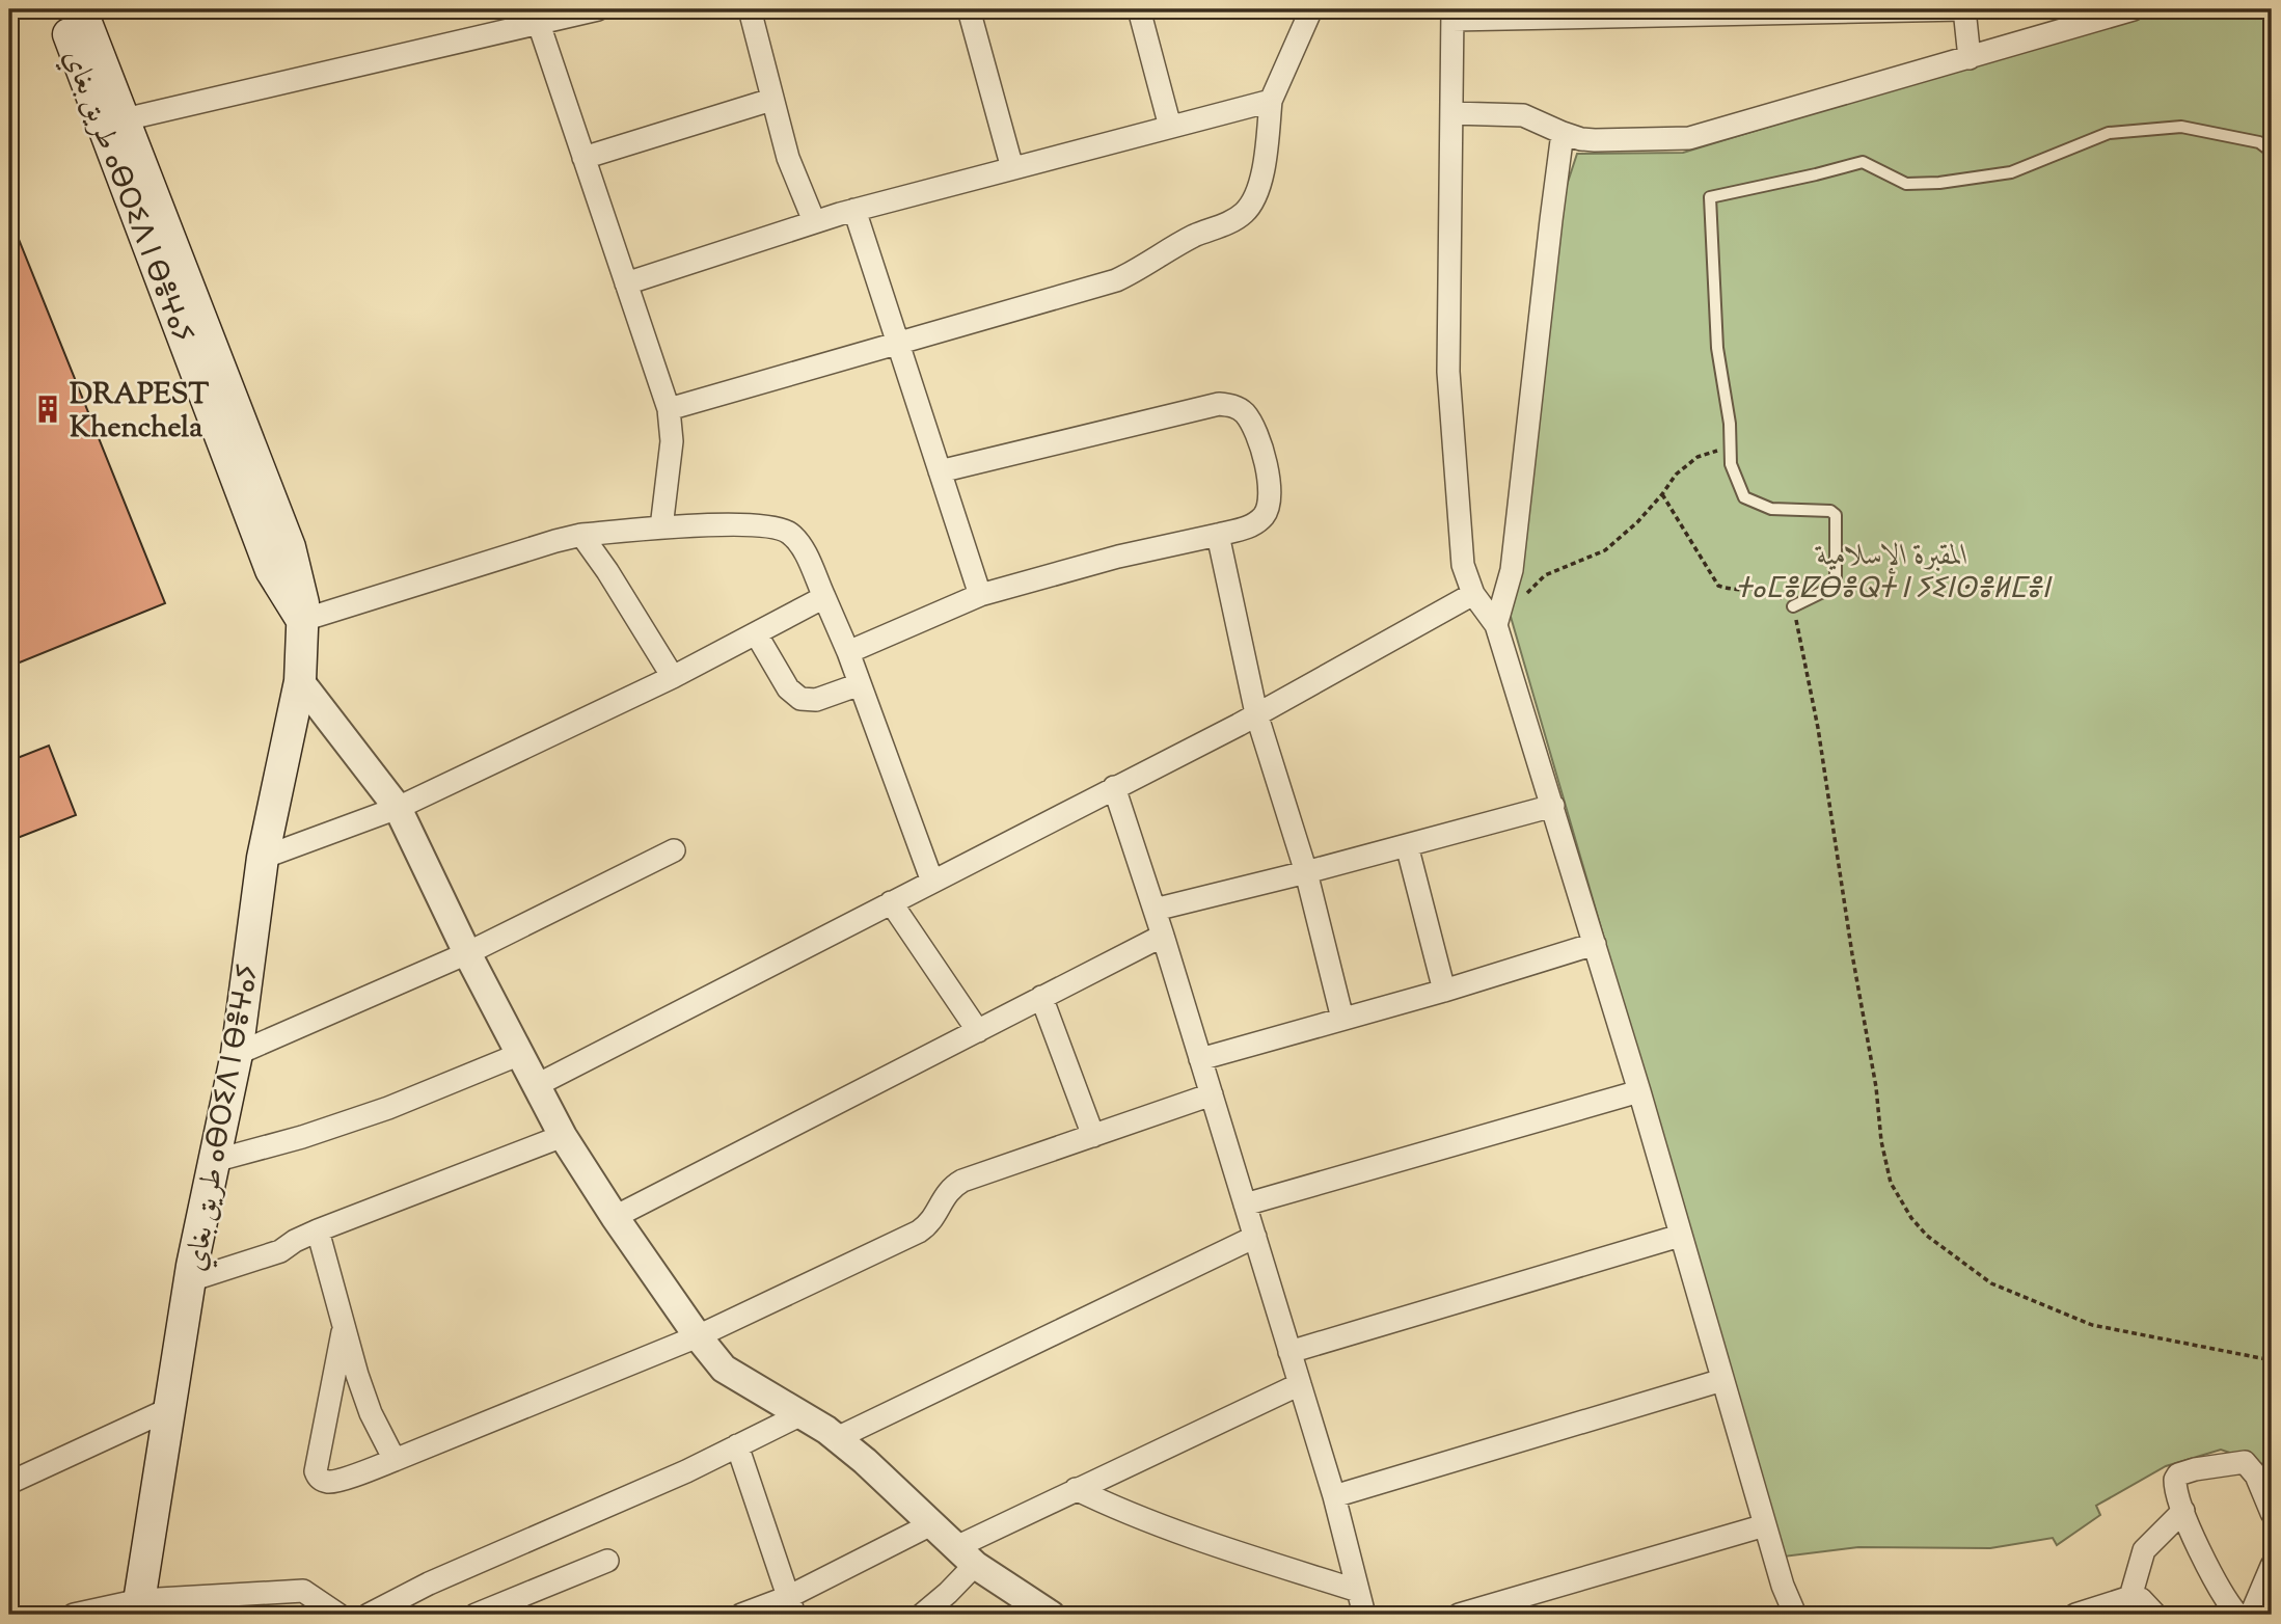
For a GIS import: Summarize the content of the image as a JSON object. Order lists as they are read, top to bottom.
{
  "streets": {
    "main road": ["طريق بغاي ⴰⴱⵔⵉⴷ ⵏ ⴱⴻⵖⴰⵢ"]
  },
  "parks": ["المقبرة الإسلامية ⵜⴰⵎⴻⵇⴱⴻⵕⵜ ⵏ ⵢⵉⵏⵙⴻⵍⵎⴻⵏ"],
  "places": {
    "building": ["DRAPEST Khenchela"]
  }
}
